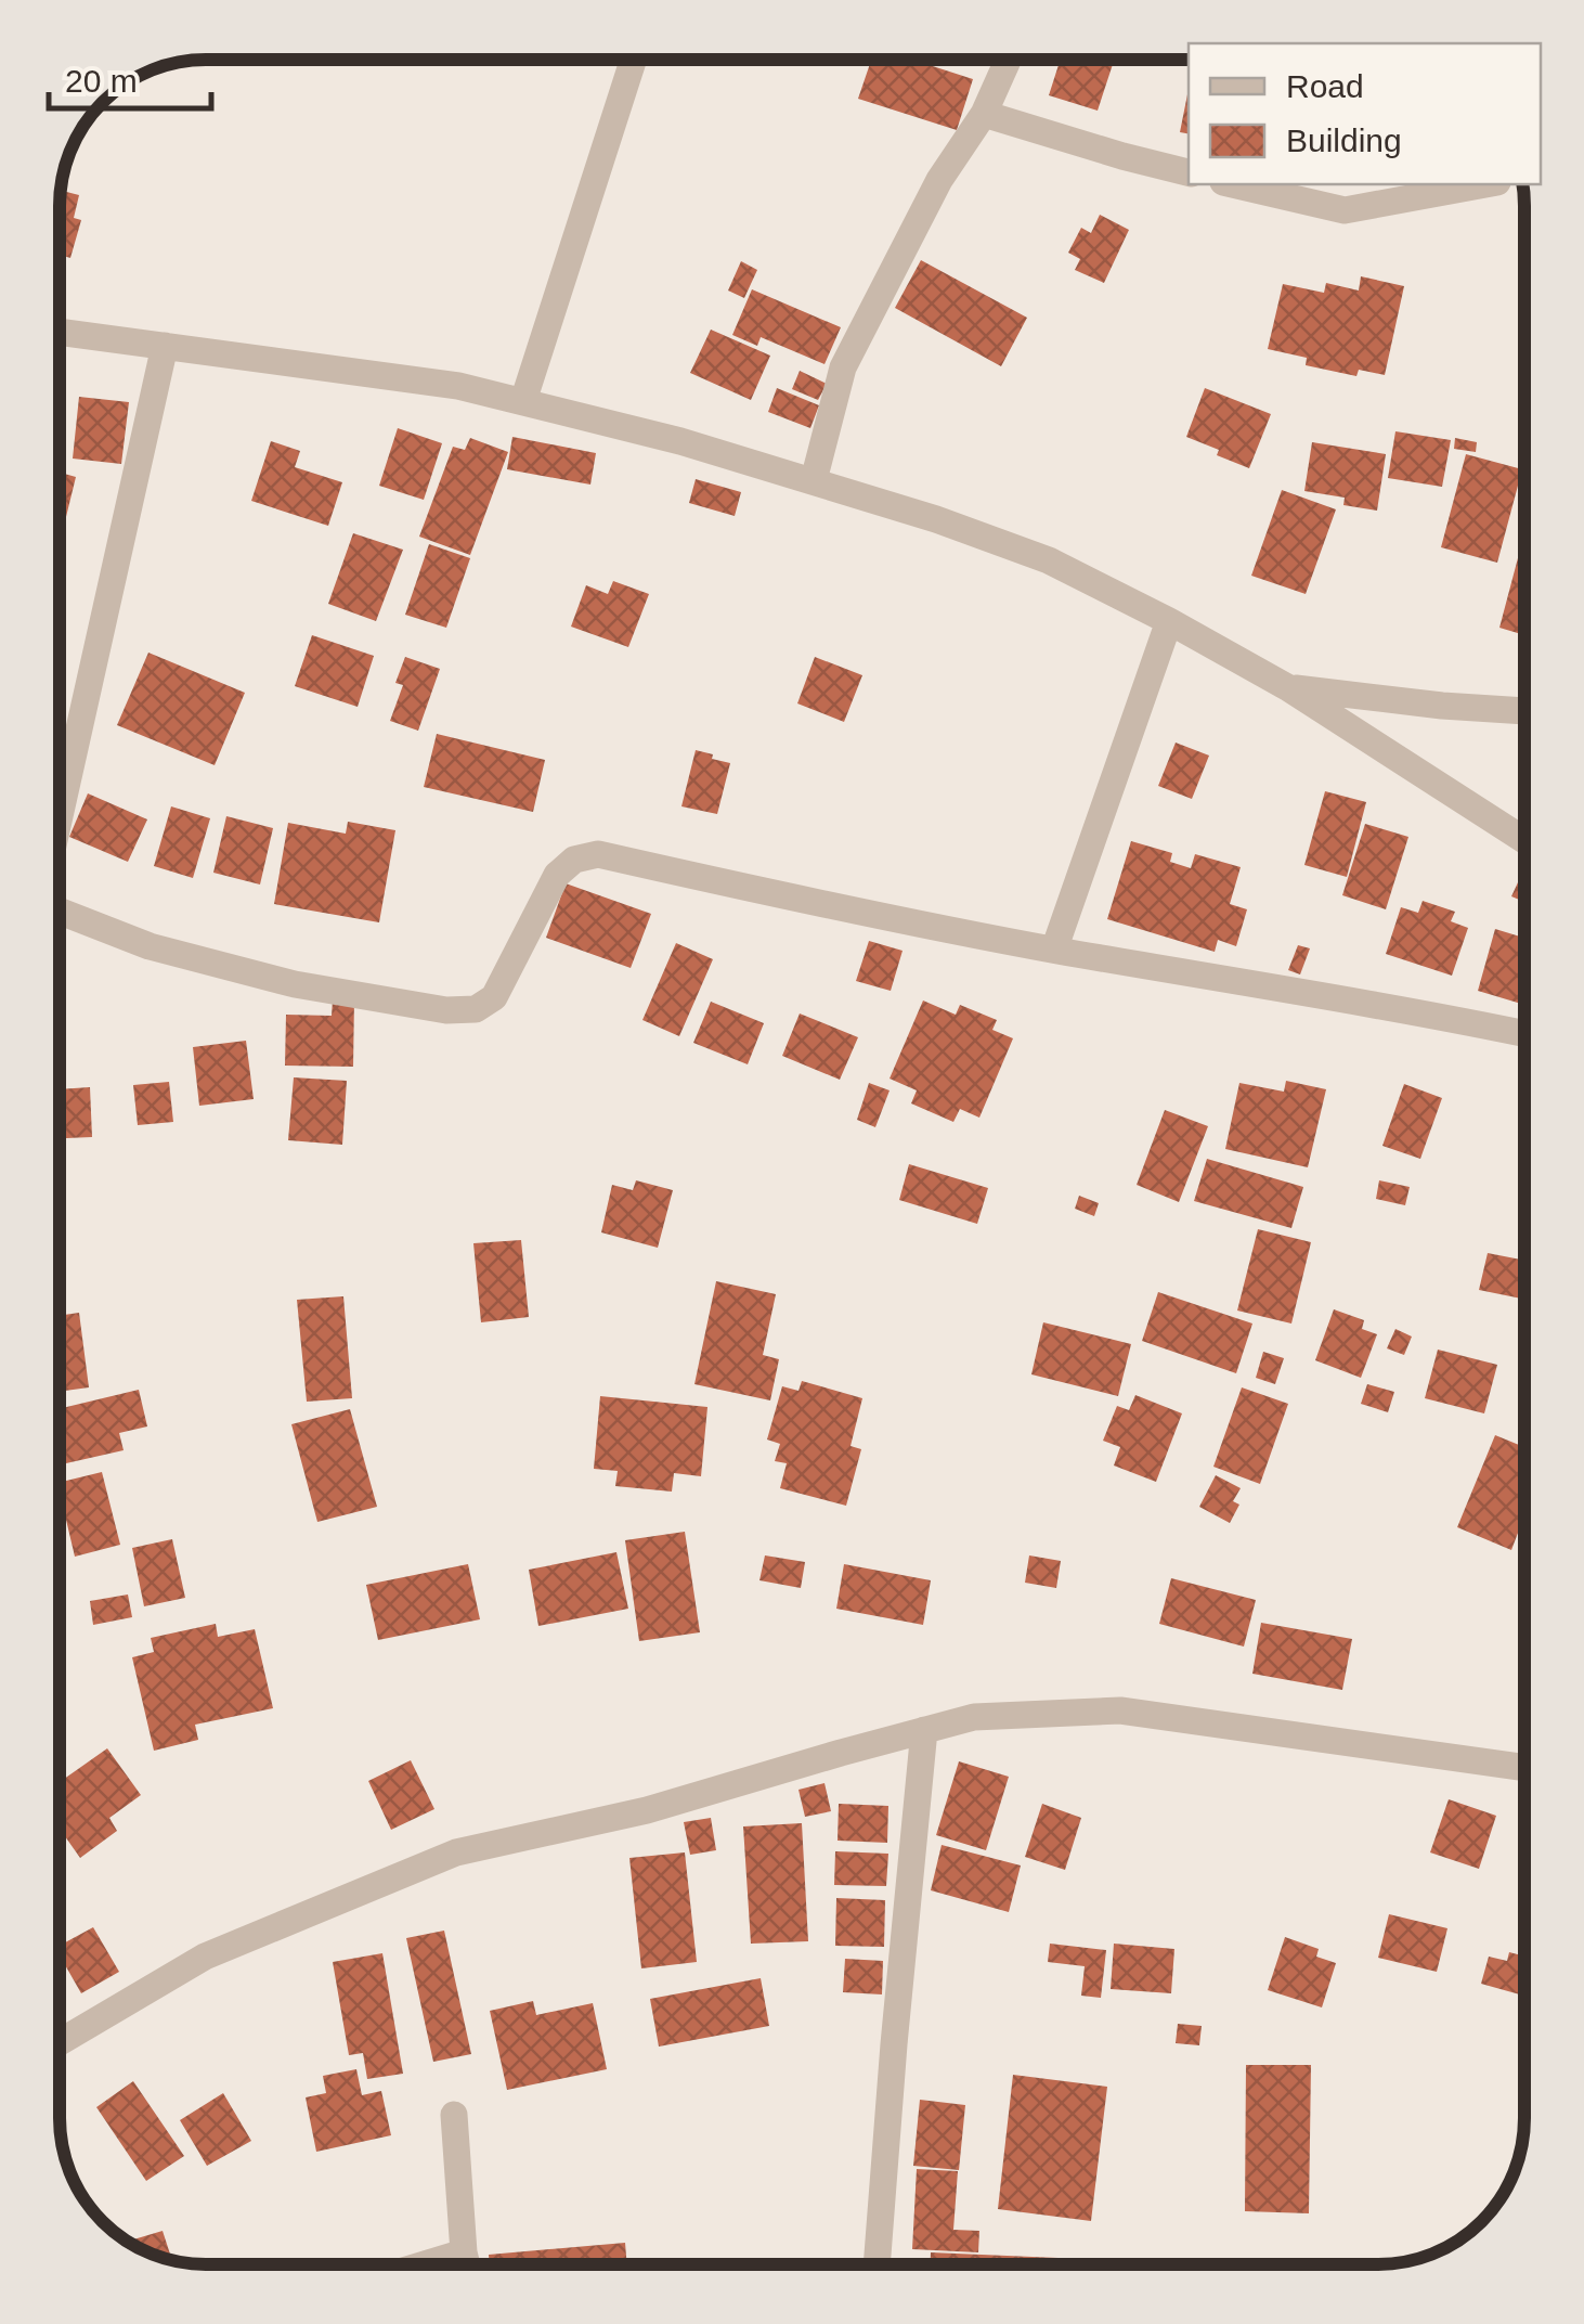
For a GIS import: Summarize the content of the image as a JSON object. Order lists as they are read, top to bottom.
{
  "legend": ["Road", "Building"],
  "scale_bar": "20 m"
}
